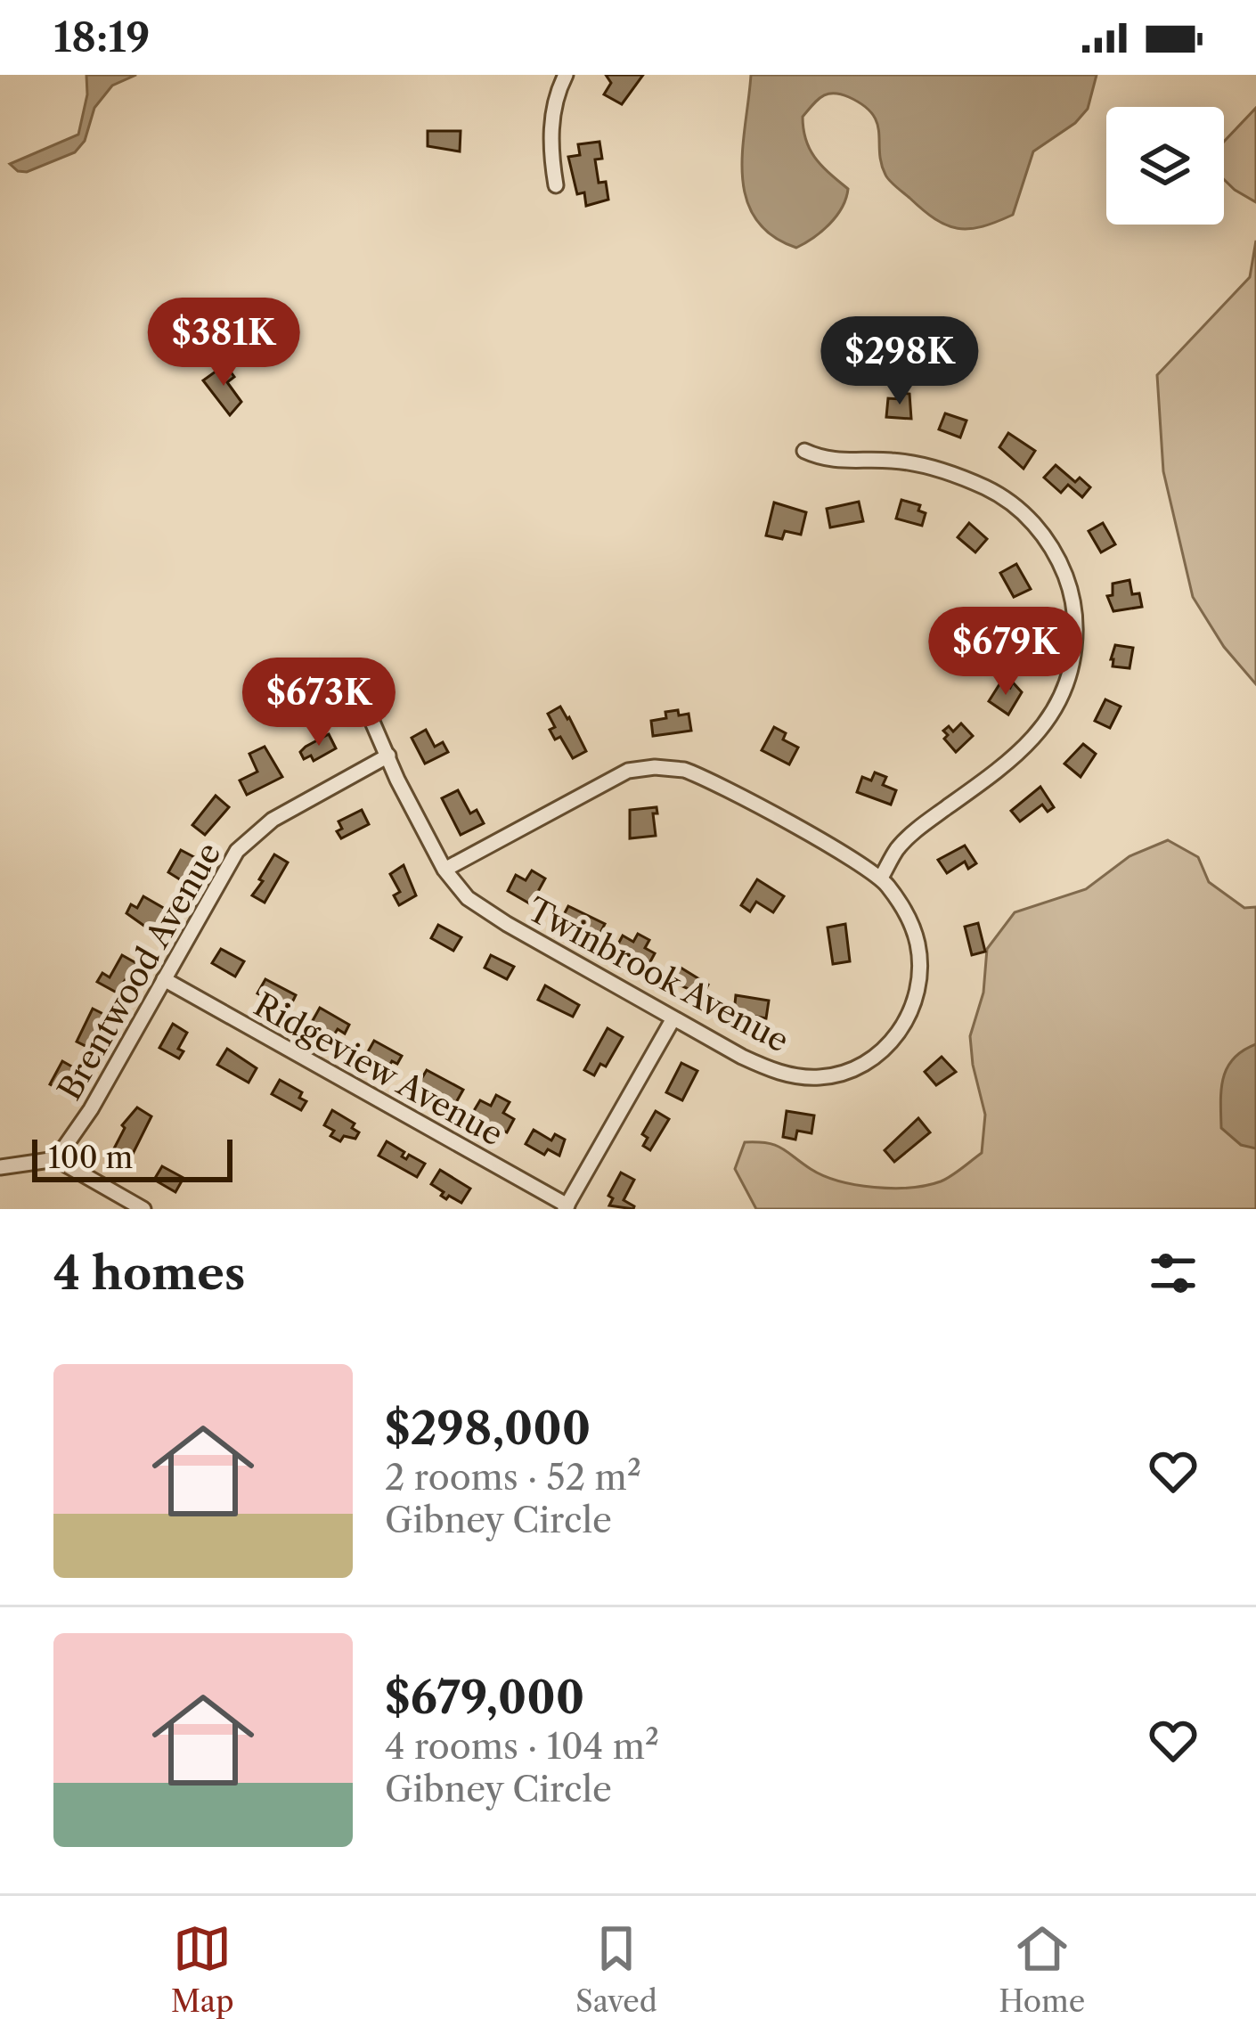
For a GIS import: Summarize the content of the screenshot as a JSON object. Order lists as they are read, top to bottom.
{
  "streets": {
    "street": ["Brentwood Avenue", "Twinbrook Avenue", "Ridgeview Avenue"]
  },
  "crossings": [
    ["Brentwood Avenue", "Twinbrook Avenue"],
    ["Brentwood Avenue", "Ridgeview Avenue"]
  ],
  "scale_bar": "100 m",
  "page": {
    "status": "18:19",
    "price": [
      "$381K",
      "$298K",
      "$679K",
      "$673K"
    ],
    "scale": "100 m",
    "heading": "4 homes",
    "list": [
      {
        "name": "$298,000",
        "note": "2 rooms · 52 m² · Gibney Circle"
      },
      {
        "name": "$679,000",
        "note": "4 rooms · 104 m² · Gibney Circle"
      }
    ],
    "tabs": ["Map", "Saved", "Home"]
  }
}
